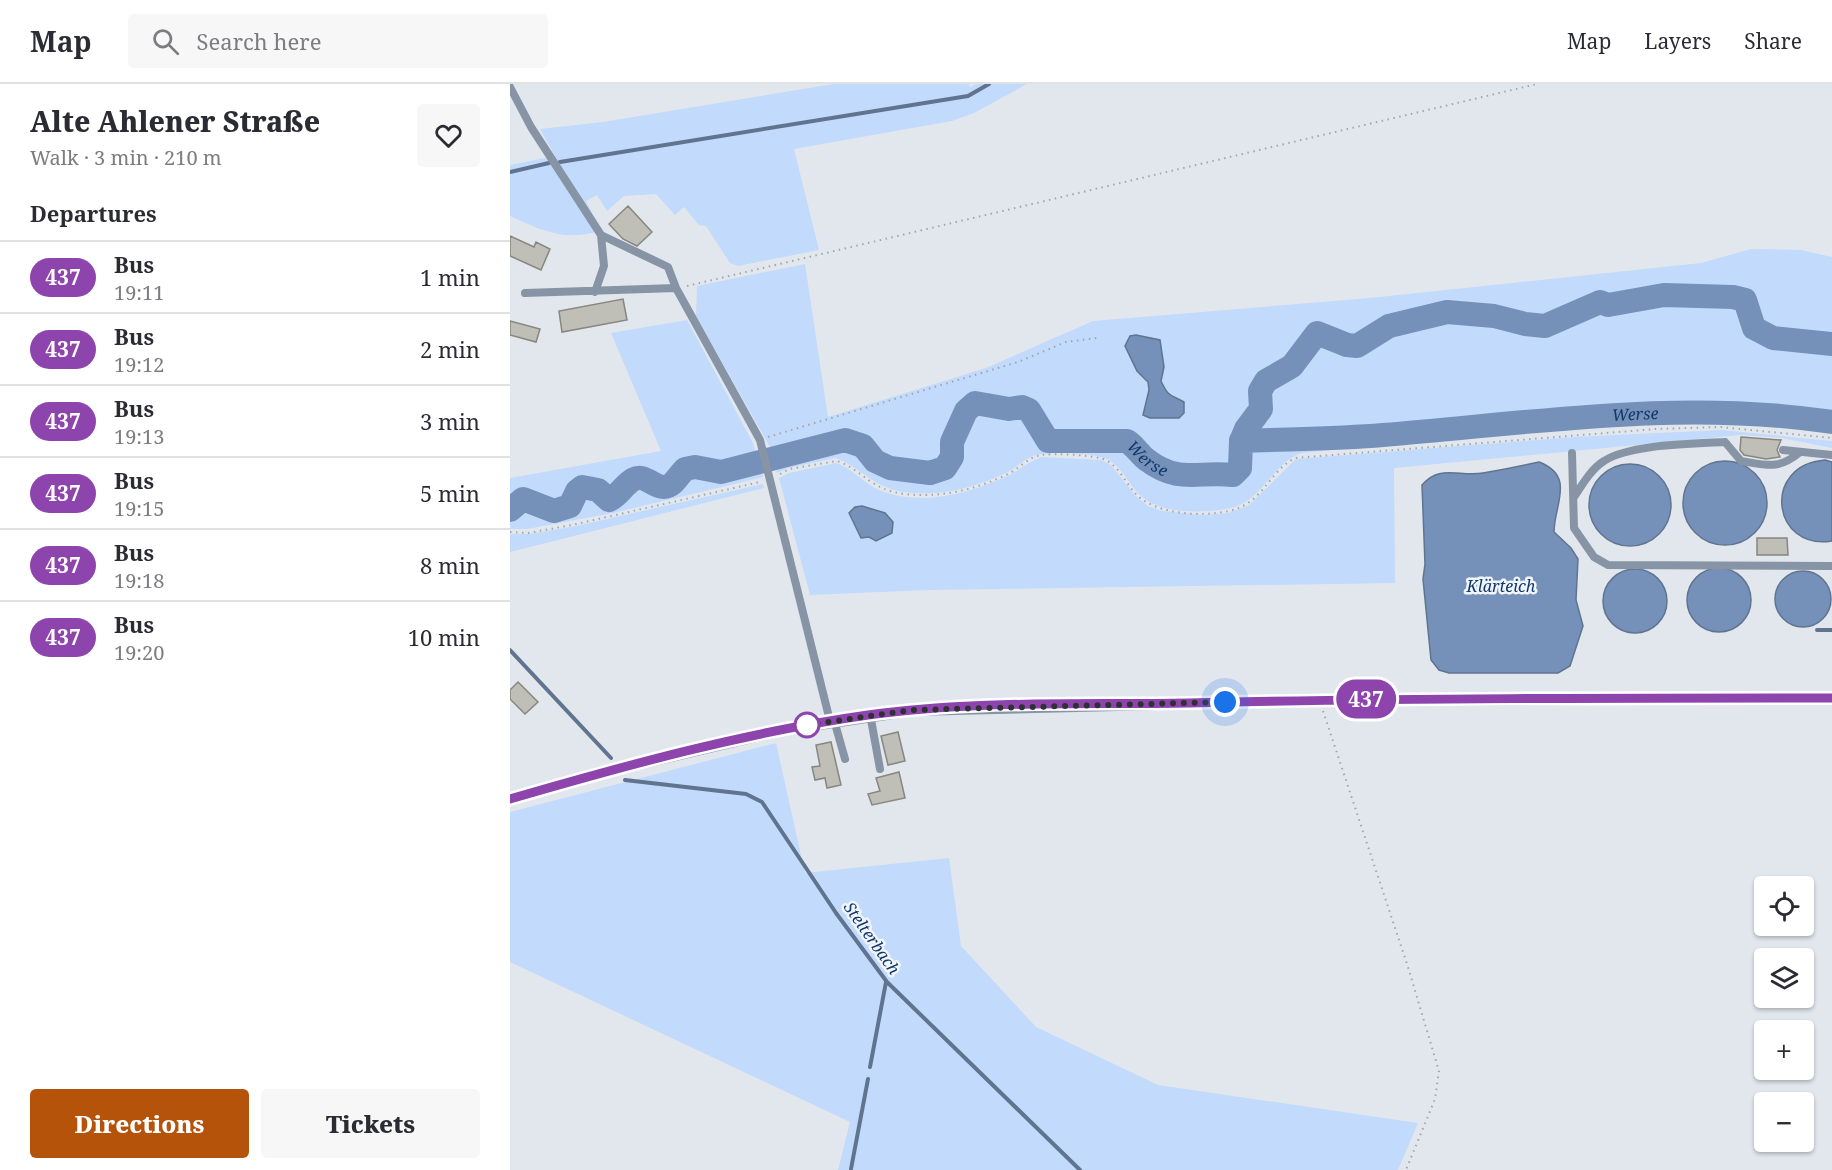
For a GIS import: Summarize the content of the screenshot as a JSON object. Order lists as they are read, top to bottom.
{
  "water": ["Werse", "Klärteich", "Stelterbach"],
  "lines": ["bus line 437"],
  "page": {
    "header": "Map",
    "search": "Search here",
    "nav": ["Map", "Layers", "Share"],
    "heading": [
      ["Alte Ahlener Straße", "Walk · 3 min · 210 m"],
      "Departures"
    ],
    "on_map": "437",
    "list": [
      {
        "mark": "437",
        "name": "Bus",
        "note": "19:11",
        "value": "1 min"
      },
      {
        "mark": "437",
        "name": "Bus",
        "note": "19:12",
        "value": "2 min"
      },
      {
        "mark": "437",
        "name": "Bus",
        "note": "19:13",
        "value": "3 min"
      },
      {
        "mark": "437",
        "name": "Bus",
        "note": "19:15",
        "value": "5 min"
      },
      {
        "mark": "437",
        "name": "Bus",
        "note": "19:18",
        "value": "8 min"
      },
      {
        "mark": "437",
        "name": "Bus",
        "note": "19:20",
        "value": "10 min"
      }
    ],
    "map_buttons": ["+", "−"],
    "buttons": ["Directions", "Tickets"]
  }
}
